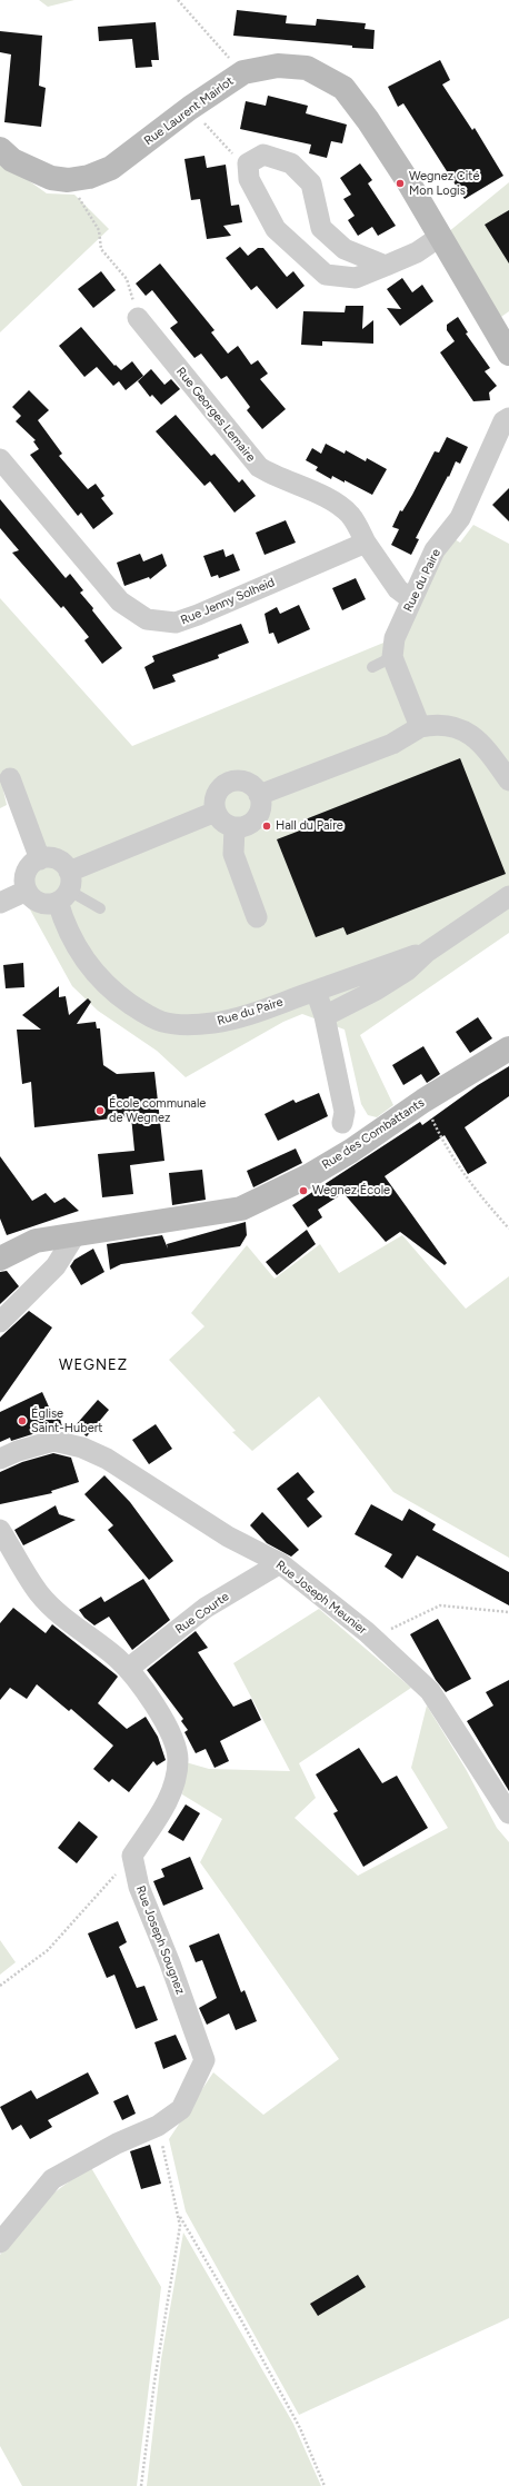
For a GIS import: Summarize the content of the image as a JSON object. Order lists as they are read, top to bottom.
{
  "streets": {
    "street": [
      "Rue Laurent Mairlot",
      "Rue Georges Lemaire",
      "Rue du Paire",
      "Rue Jenny Solheid",
      "Rue des Combattants",
      "Rue Joseph Meunier",
      "Rue Courte",
      "Rue Joseph Sougnez"
    ]
  },
  "crossings": [
    ["Rue Georges Lemaire", "Rue Jenny Solheid"],
    ["Rue Joseph Meunier", "Rue Courte"]
  ],
  "districts": ["WEGNEZ"],
  "places": [
    "Wegnez Cité Mon Logis",
    "Hall du Paire",
    "École communale de Wegnez",
    "Wegnez École",
    "Église Saint-Hubert"
  ]
}
